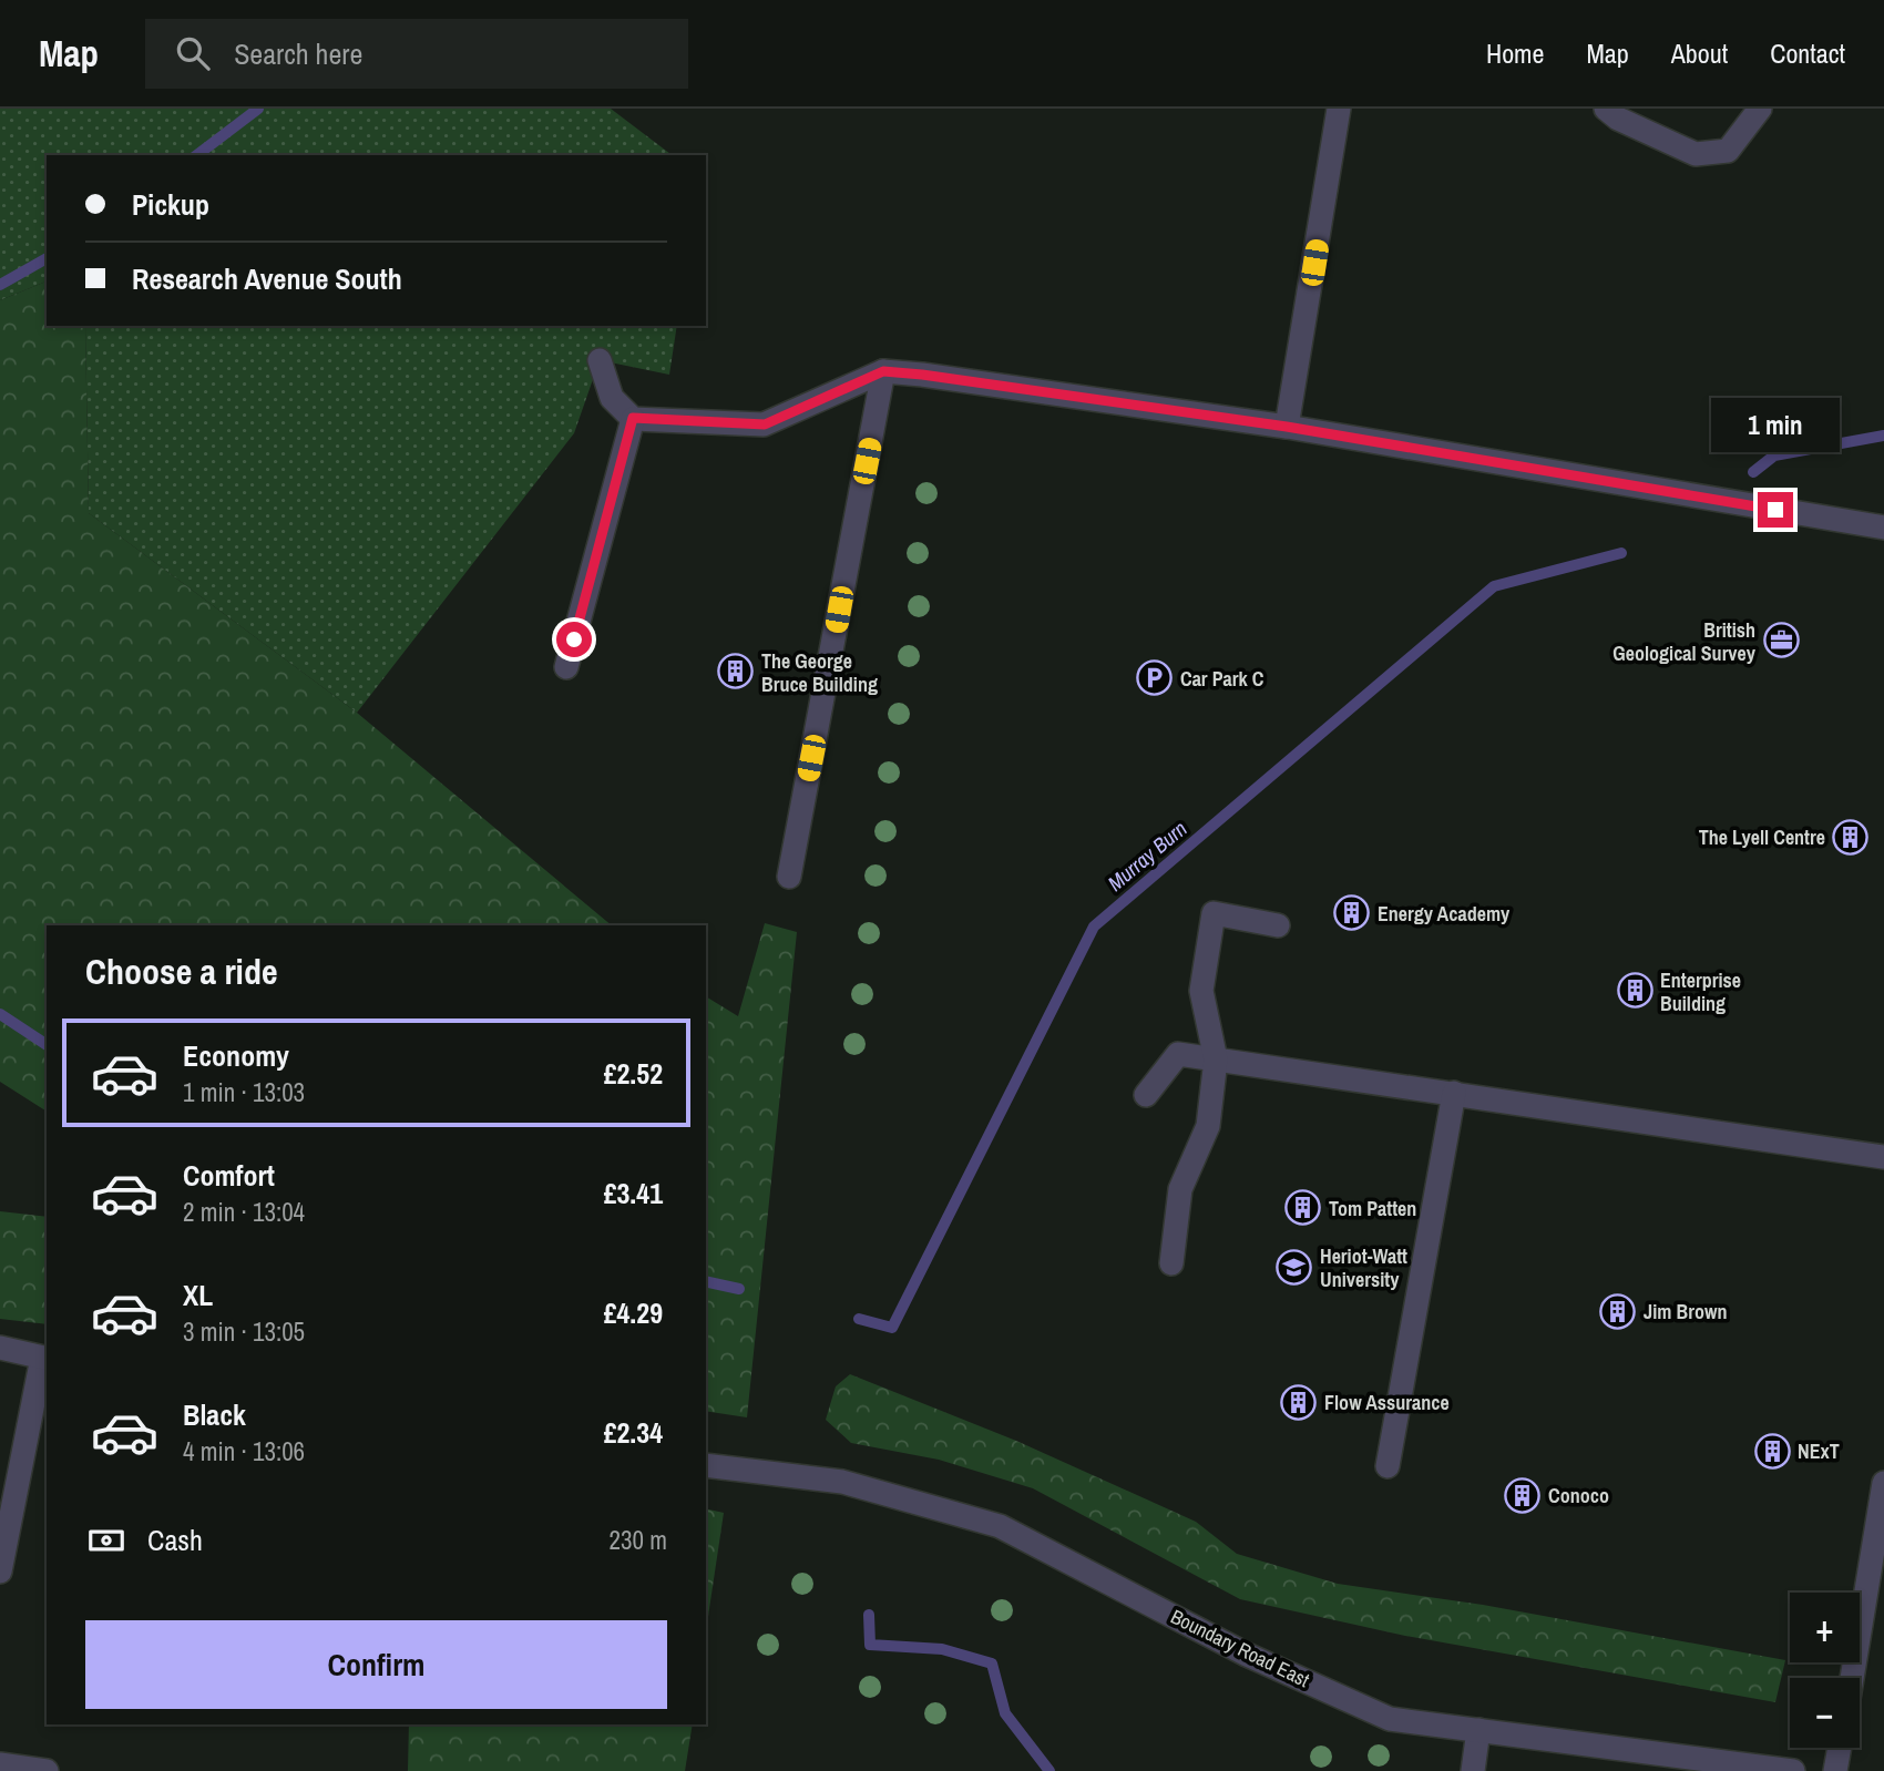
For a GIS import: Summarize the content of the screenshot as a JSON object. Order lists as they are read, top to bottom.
{
  "streets": {
    "street": ["Boundary Road East"]
  },
  "water": ["Murray Burn"],
  "places": {
    "office": ["British Geological Survey"],
    "building": [
      "The George Bruce Building",
      "The Lyell Centre",
      "Energy Academy",
      "Enterprise Building",
      "Tom Patten",
      "Jim Brown",
      "Flow Assurance",
      "NExT",
      "Conoco"
    ],
    "parking": ["Car Park C"],
    "school or university": ["Heriot-Watt University"]
  },
  "page": {
    "header": "Map",
    "search": "Search here",
    "nav": [
      "Home",
      "Map",
      "About",
      "Contact"
    ],
    "banner": ["Pickup", "Research Avenue South"],
    "bubble": "1 min",
    "heading": "Choose a ride",
    "list": [
      {
        "name": "Economy",
        "note": "1 min · 13:03",
        "value": "£2.52"
      },
      {
        "name": "Comfort",
        "note": "2 min · 13:04",
        "value": "£3.41"
      },
      {
        "name": "XL",
        "note": "3 min · 13:05",
        "value": "£4.29"
      },
      {
        "name": "Black",
        "note": "4 min · 13:06",
        "value": "£2.34"
      }
    ],
    "pay": ["Cash", "230 m"],
    "map_buttons": ["+", "−"],
    "buttons": "Confirm"
  }
}
